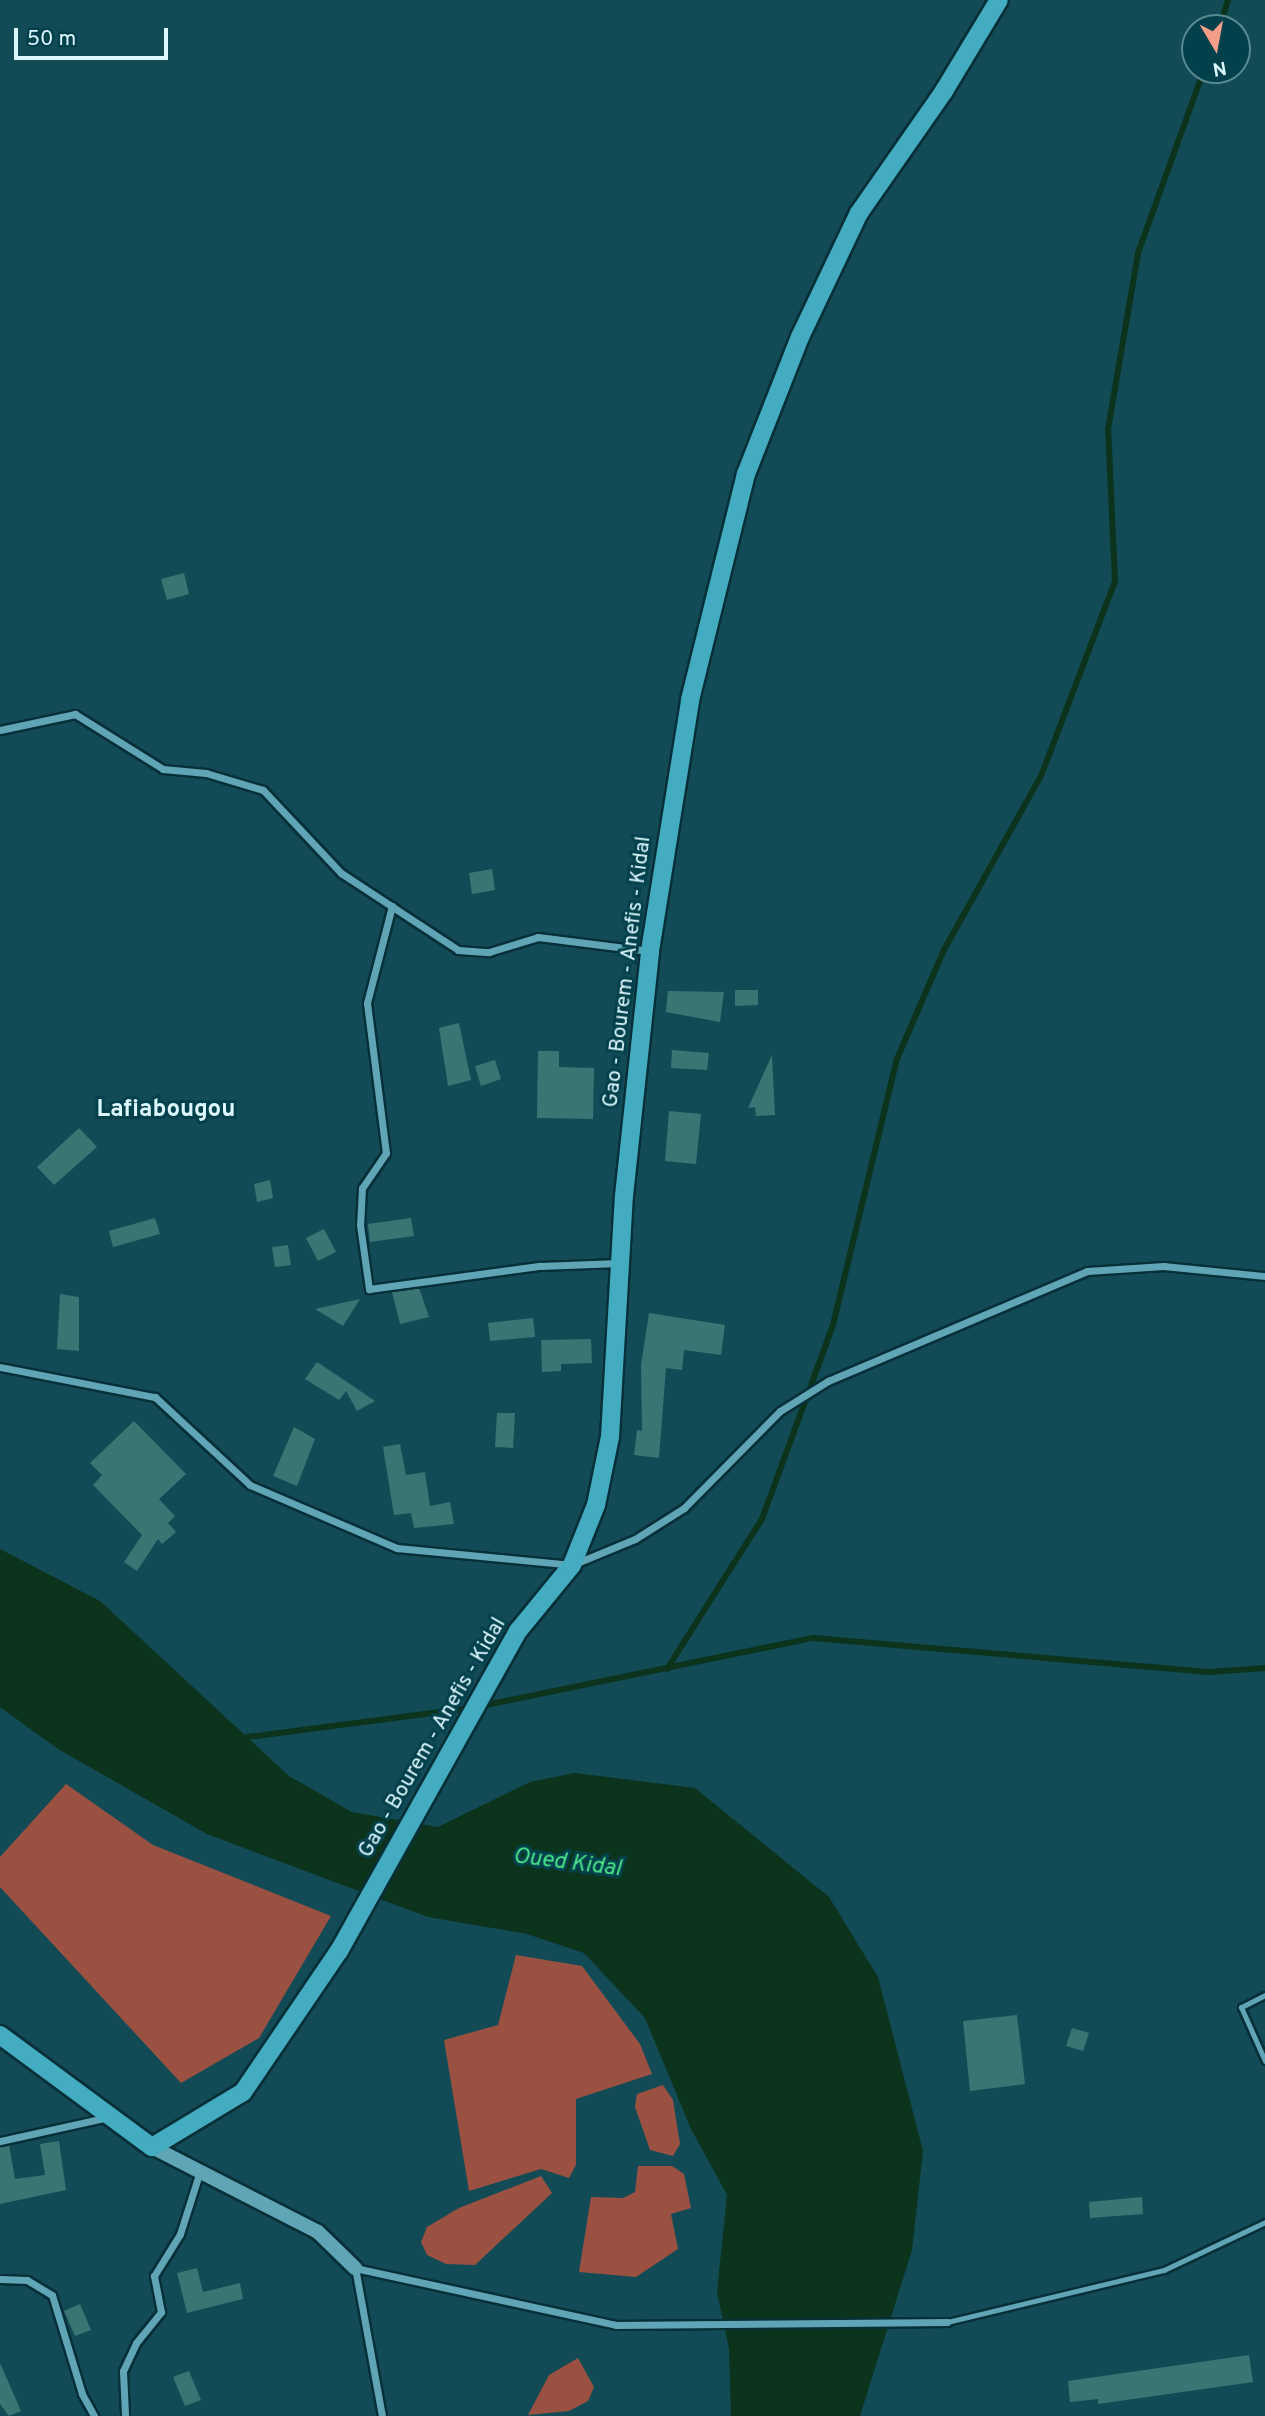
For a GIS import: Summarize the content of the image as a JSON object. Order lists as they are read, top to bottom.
{
  "streets": {
    "main road": ["Gao - Bourem - Anefis - Kidal"]
  },
  "districts": ["Lafiabougou"],
  "water": ["Oued Kidal"],
  "scale_bar": "50 m",
  "north": "bottom"
}
